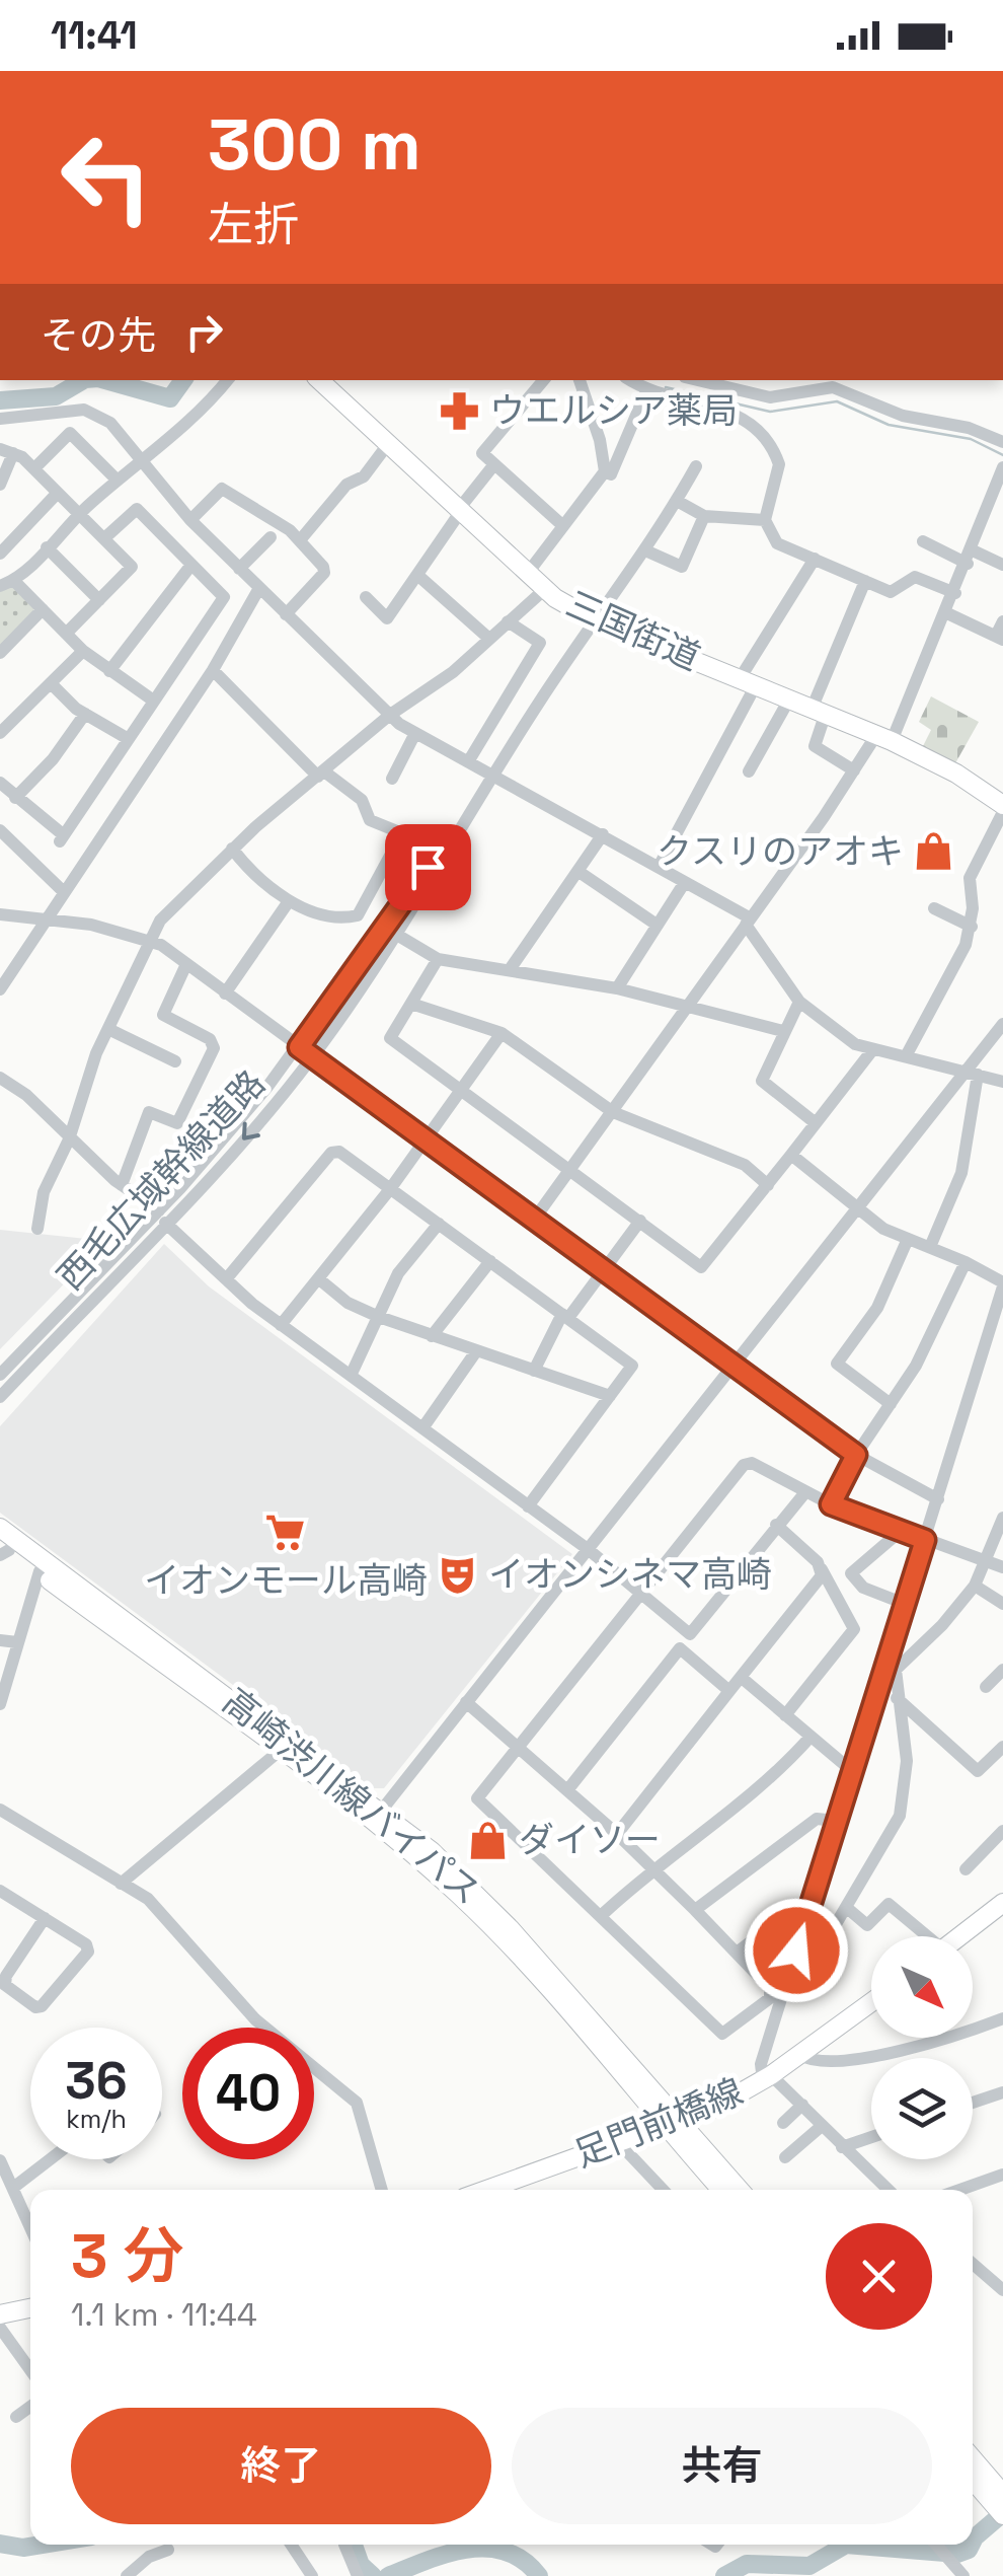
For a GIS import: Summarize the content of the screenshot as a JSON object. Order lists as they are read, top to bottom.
{
  "streets": {
    "main road": ["三国街道", "高崎渋川線バイパス", "足門前橋線"],
    "street": ["西毛広域幹線道路"]
  },
  "crossings": [
    ["三国街道", "西毛広域幹線道路"],
    ["高崎渋川線バイパス", "足門前橋線"]
  ],
  "places": {
    "pharmacy": ["ウエルシア薬局"],
    "shop": ["クスリのアオキ", "ダイソー"],
    "supermarket": ["イオンモール高崎"],
    "theatre": ["イオンシネマ高崎"]
  },
  "north": "bottom right",
  "page": {
    "status": "11:41",
    "turn": ["300 m", "左折"],
    "then": "その先",
    "speed": "36 km/h",
    "limit": "40",
    "heading": ["3 分", "1.1 km · 11:44"],
    "buttons": ["終了", "共有"]
  }
}
